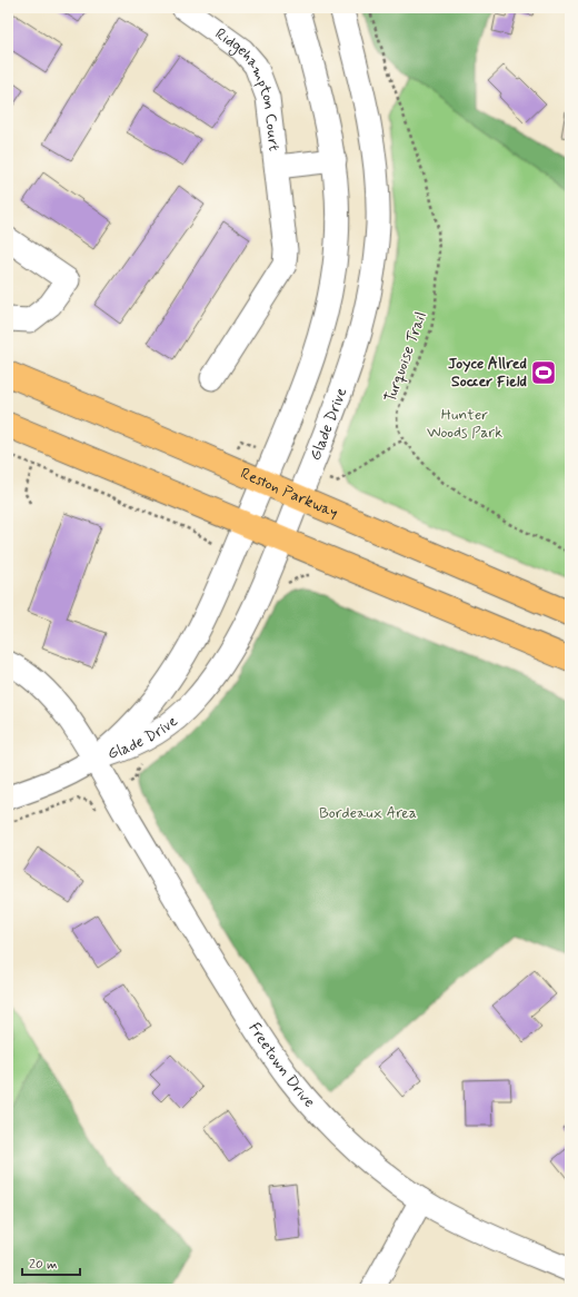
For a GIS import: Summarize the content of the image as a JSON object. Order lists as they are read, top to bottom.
{
  "streets": {
    "main road": ["Reston Parkway"],
    "street": ["Ridgehampton Court", "Glade Drive", "Freetown Drive"],
    "path": ["Turquoise Trail"]
  },
  "crossings": [
    ["Ridgehampton Court", "Glade Drive"],
    ["Glade Drive", "Reston Parkway"],
    ["Glade Drive", "Freetown Drive"]
  ],
  "parks": ["Hunter Woods Park", "Bordeaux Area"],
  "places": {
    "sports": ["Joyce Allred Soccer Field"]
  },
  "scale_bar": "20 m"
}
